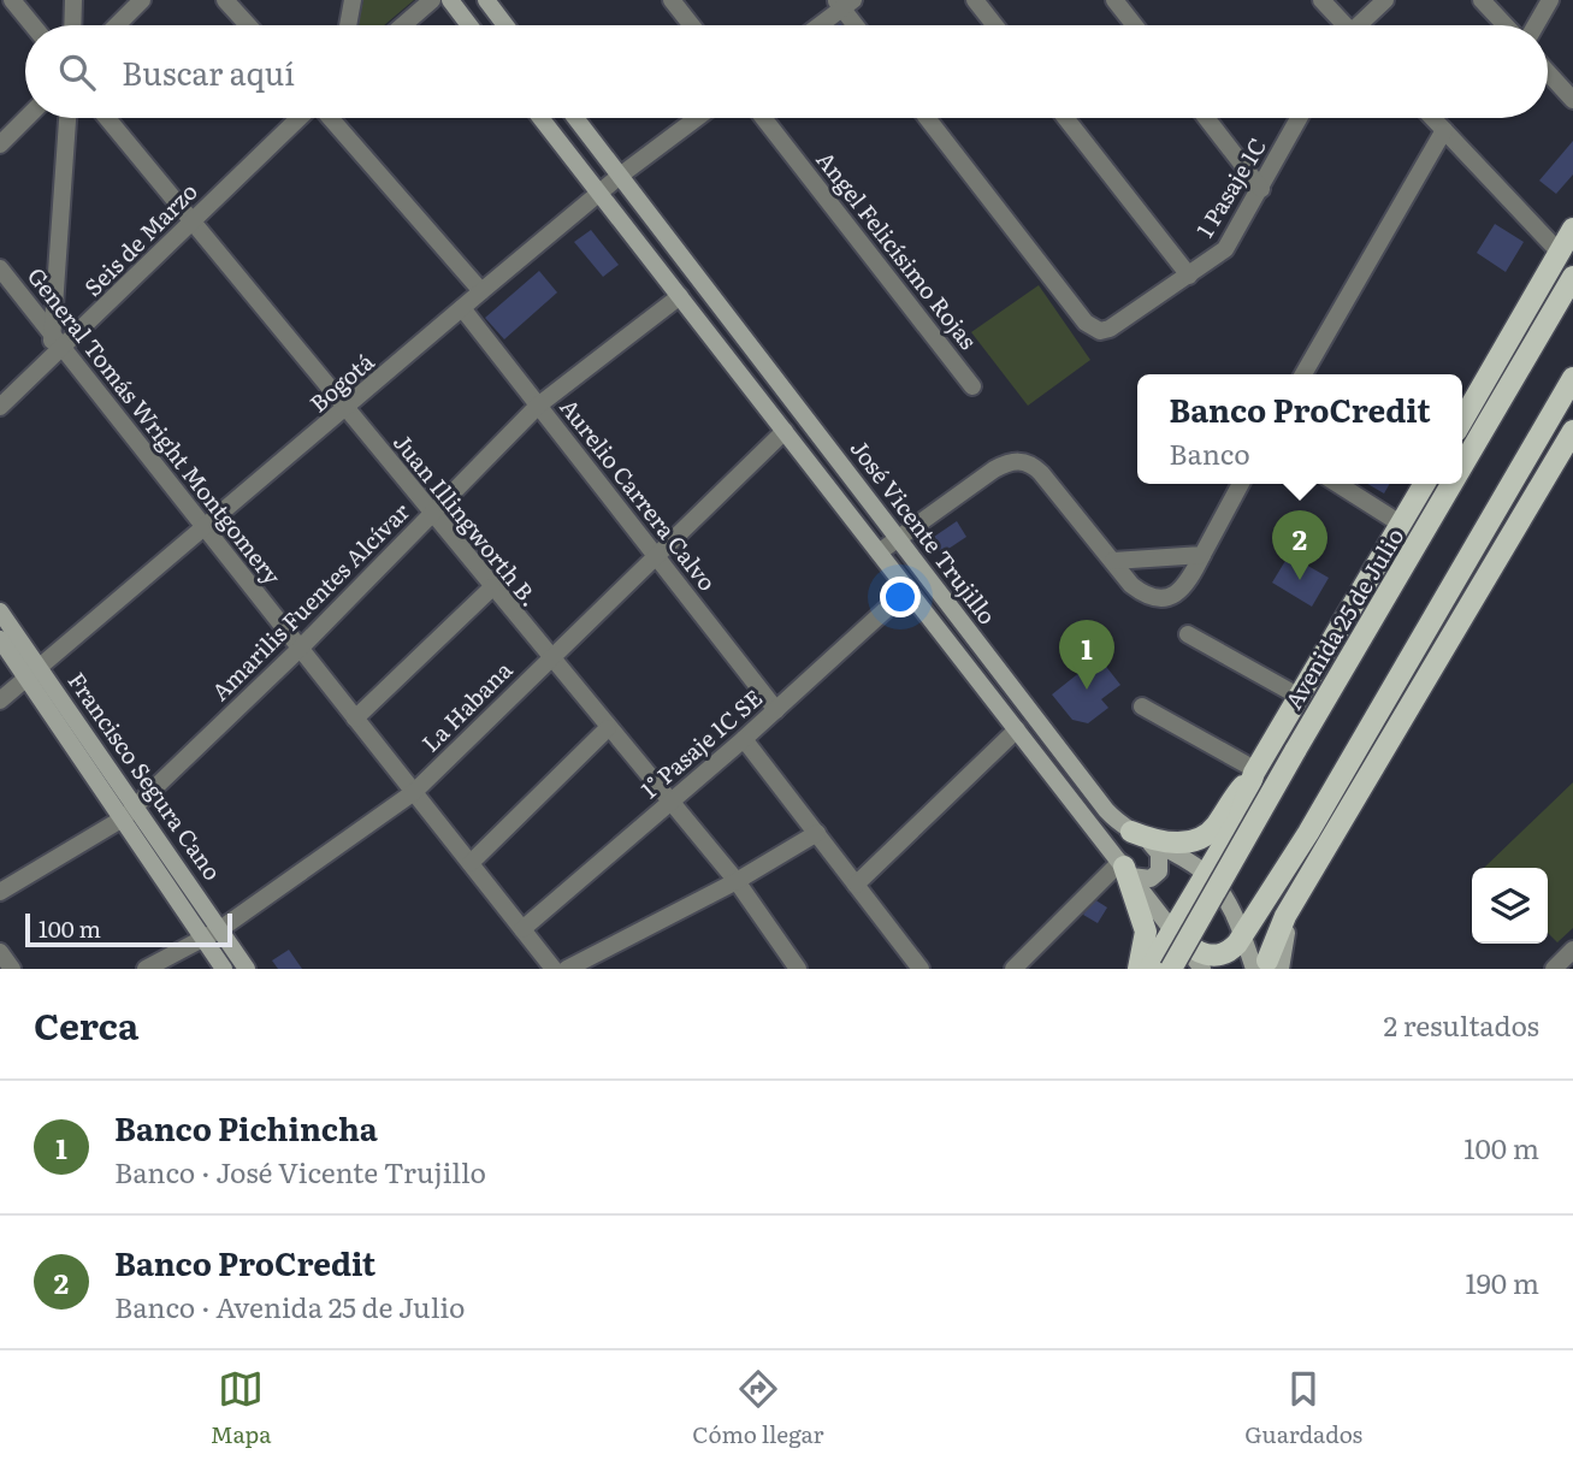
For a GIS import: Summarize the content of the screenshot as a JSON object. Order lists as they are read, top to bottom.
{
  "streets": {
    "main road": ["José Vicente Trujillo", "Avenida 25 de Julio", "Francisco Segura Cano"],
    "street": [
      "1 Pasaje 1C",
      "Seis de Marzo",
      "Angel Felicísimo Rojas",
      "Bogotá",
      "General Tomás Wright Montgomery",
      "Aurelio Carrera Calvo",
      "Juan Illingworth B.",
      "Amarilis Fuentes Alcívar",
      "La Habana",
      "1° Pasaje 1C SE"
    ]
  },
  "crossings": [
    ["Seis de Marzo", "General Tomás Wright Montgomery"],
    ["Seis de Marzo", "Juan Illingworth B."],
    ["Bogotá", "General Tomás Wright Montgomery"],
    ["Bogotá", "Aurelio Carrera Calvo"],
    ["Bogotá", "Juan Illingworth B."],
    ["Bogotá", "José Vicente Trujillo"],
    ["Bogotá", "Francisco Segura Cano"],
    ["General Tomás Wright Montgomery", "Amarilis Fuentes Alcívar"],
    ["General Tomás Wright Montgomery", "La Habana"],
    ["General Tomás Wright Montgomery", "1° Pasaje 1C SE"],
    ["Aurelio Carrera Calvo", "Amarilis Fuentes Alcívar"],
    ["Aurelio Carrera Calvo", "La Habana"],
    ["Aurelio Carrera Calvo", "1° Pasaje 1C SE"],
    ["Juan Illingworth B.", "Amarilis Fuentes Alcívar"],
    ["Juan Illingworth B.", "La Habana"],
    ["Juan Illingworth B.", "1° Pasaje 1C SE"],
    ["José Vicente Trujillo", "Amarilis Fuentes Alcívar"],
    ["José Vicente Trujillo", "Avenida 25 de Julio"],
    ["José Vicente Trujillo", "La Habana"],
    ["José Vicente Trujillo", "1° Pasaje 1C SE"],
    ["Amarilis Fuentes Alcívar", "Francisco Segura Cano"],
    ["La Habana", "Francisco Segura Cano"]
  ],
  "scale_bar": "100 m",
  "page": {
    "search": "Buscar aquí",
    "popup": ["Banco ProCredit", "Banco"],
    "pins": ["2", "1"],
    "scale": "100 m",
    "heading": ["Cerca", "2 resultados"],
    "list": [
      {
        "mark": "1",
        "name": "Banco Pichincha",
        "note": "Banco · José Vicente Trujillo",
        "value": "100 m"
      },
      {
        "mark": "2",
        "name": "Banco ProCredit",
        "note": "Banco · Avenida 25 de Julio",
        "value": "190 m"
      }
    ],
    "nav": ["Mapa", "Cómo llegar", "Guardados"]
  }
}
